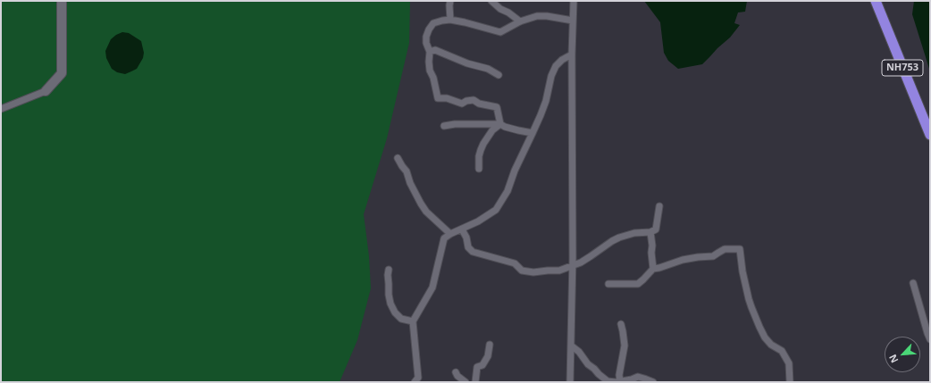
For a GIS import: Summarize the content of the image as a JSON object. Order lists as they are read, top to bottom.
{
  "streets": {
    "highway": ["NH753"]
  },
  "north": "bottom left"
}
